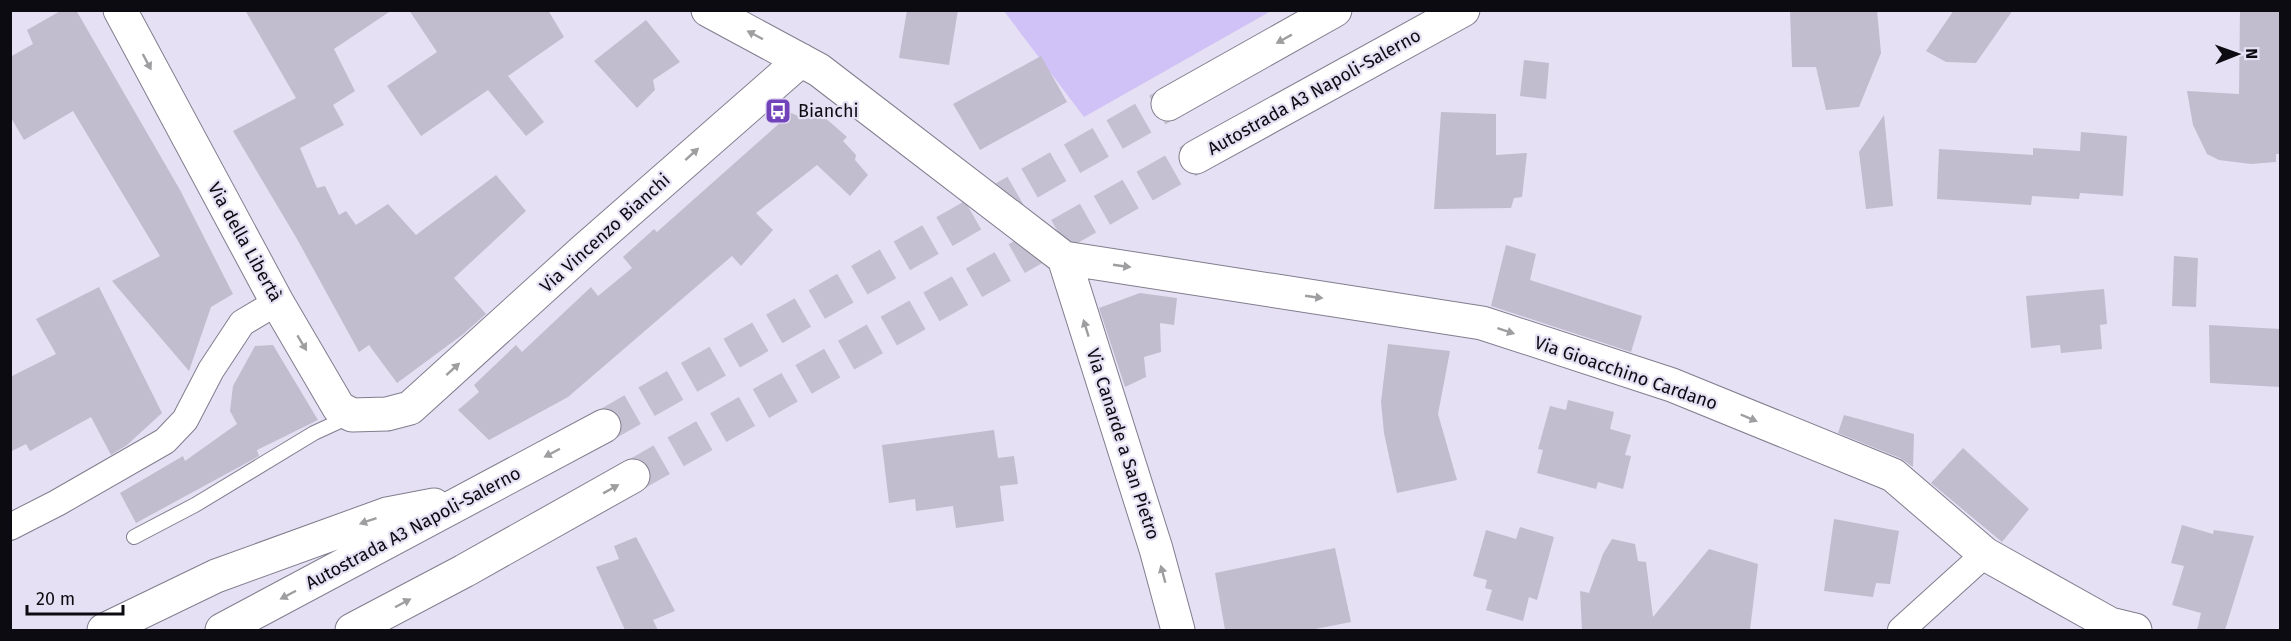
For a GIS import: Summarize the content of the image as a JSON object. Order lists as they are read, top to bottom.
{
  "streets": {
    "main road": [
      "Autostrada A3 Napoli-Salerno",
      "Via Vincenzo Bianchi",
      "Via della Libertà",
      "Via Gioacchino Cardano",
      "Via Canarde a San Pietro"
    ]
  },
  "crossings": [
    ["Via Vincenzo Bianchi", "Via della Libertà"],
    ["Via Gioacchino Cardano", "Via Canarde a San Pietro"]
  ],
  "one_way": ["Via della Libertà", "Via Gioacchino Cardano", "Via Canarde a San Pietro"],
  "places": {
    "bus stop": ["Bianchi"]
  },
  "scale_bar": "20 m",
  "north": "right"
}
